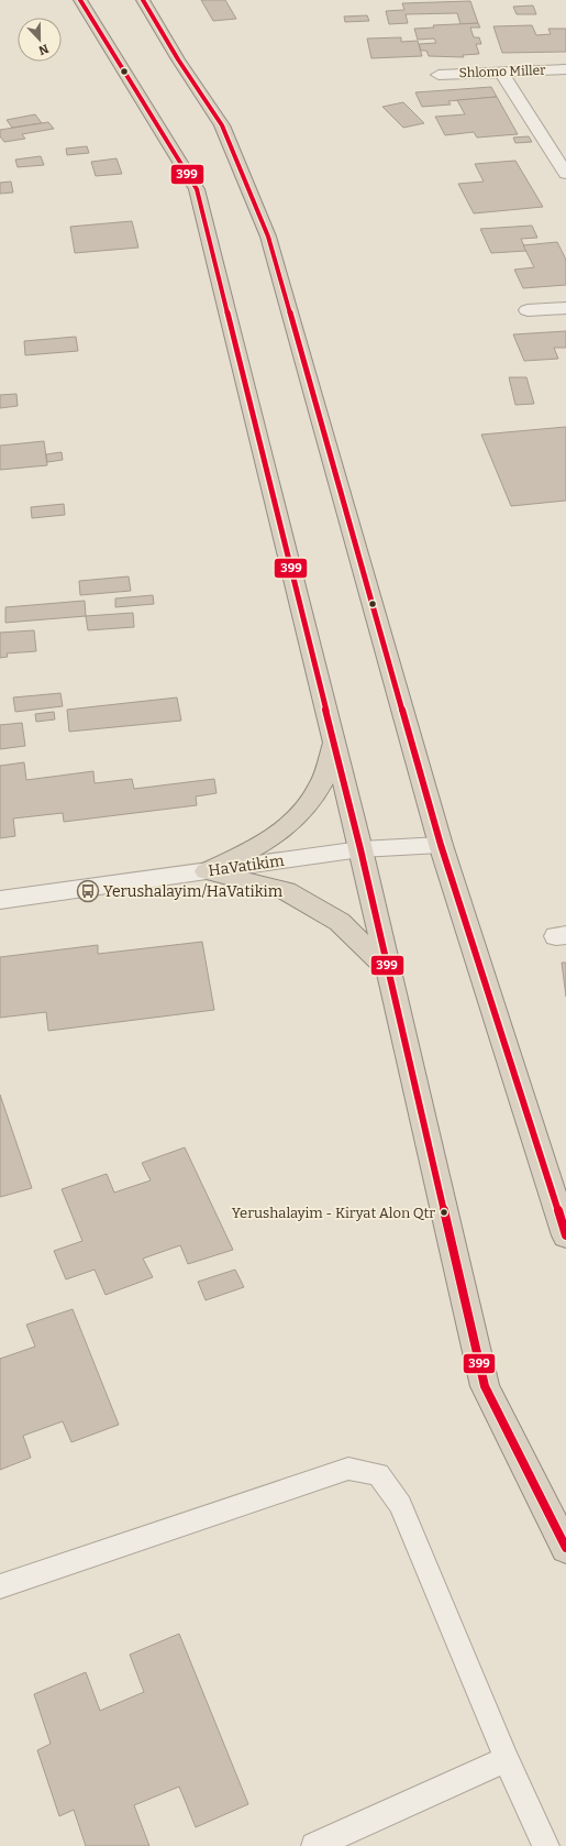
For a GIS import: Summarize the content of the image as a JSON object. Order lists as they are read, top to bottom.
{
  "streets": {
    "street": ["Shlomo Miller", "HaVatikim"]
  },
  "places": {
    "bus stop": ["Yerushalayim/HaVatikim"],
    "other": ["Yerushalayim - Kiryat Alon Qtr"]
  },
  "lines": ["transit line 399"],
  "north": "bottom"
}
